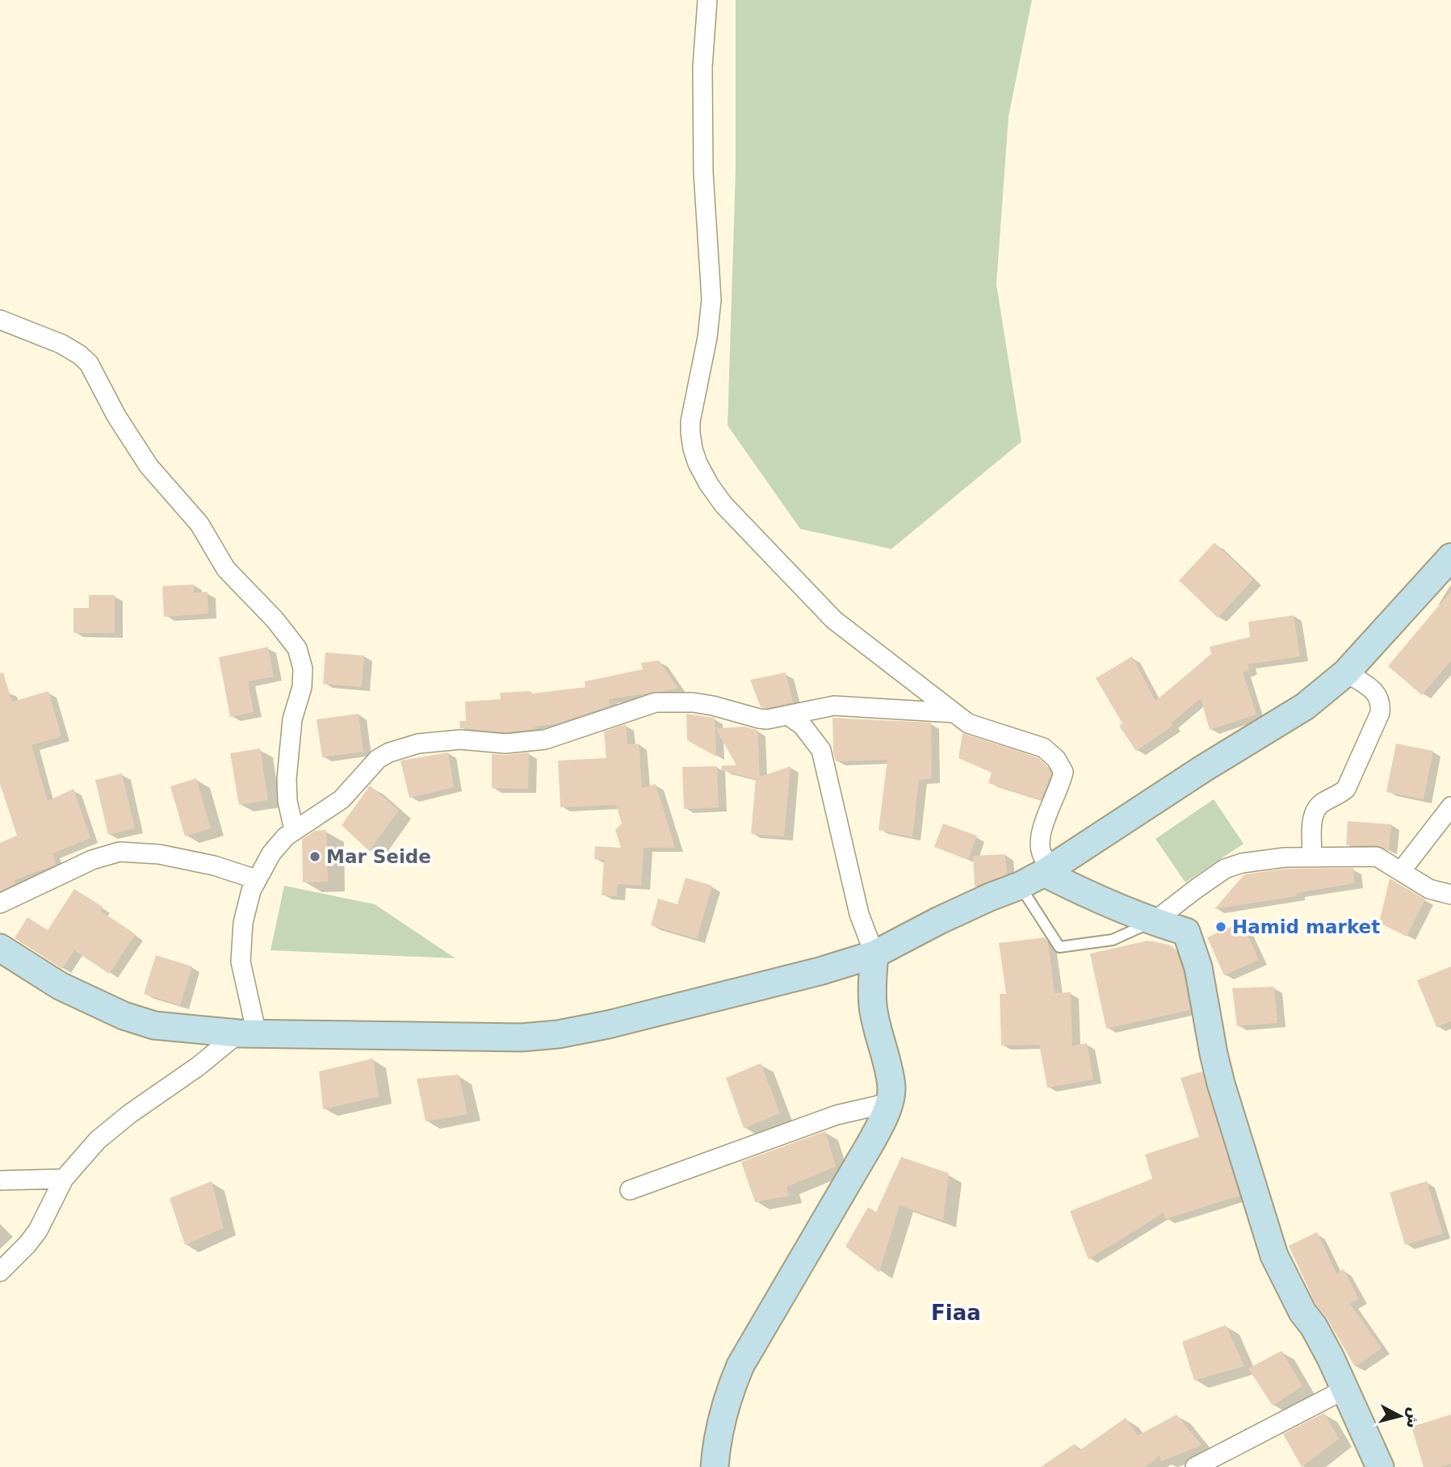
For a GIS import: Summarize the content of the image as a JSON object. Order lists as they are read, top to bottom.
{
  "districts": ["Fiaa"],
  "places": ["Mar Seide", "Hamid market"],
  "north": "right"
}
